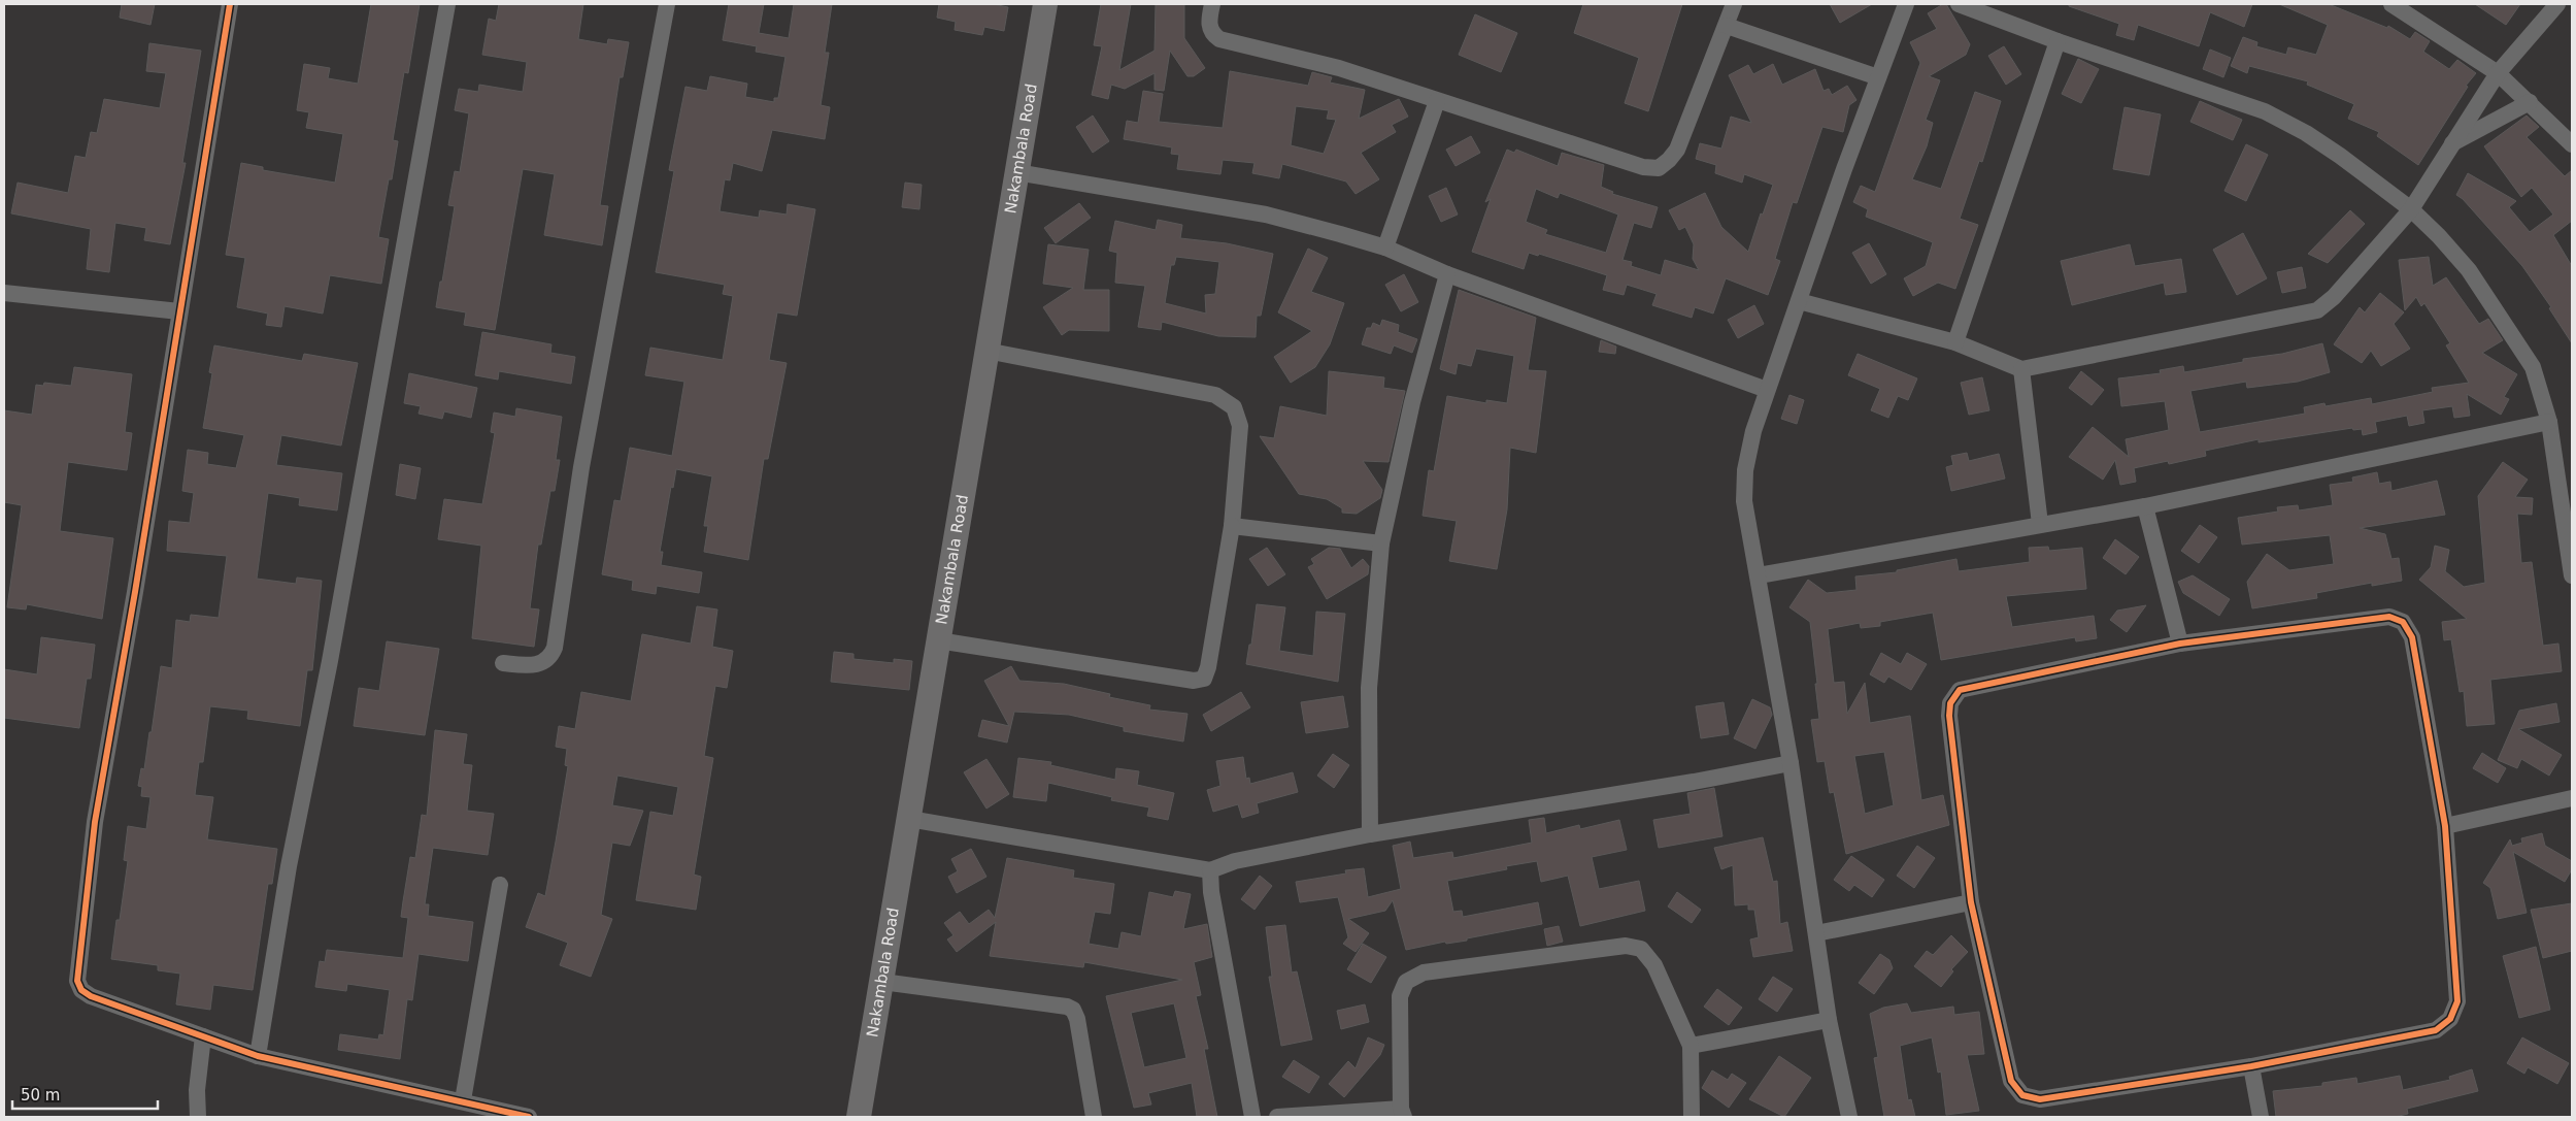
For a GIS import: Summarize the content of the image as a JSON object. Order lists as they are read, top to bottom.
{
  "streets": {
    "main road": ["Nakambala Road"]
  },
  "scale_bar": "50 m"
}
